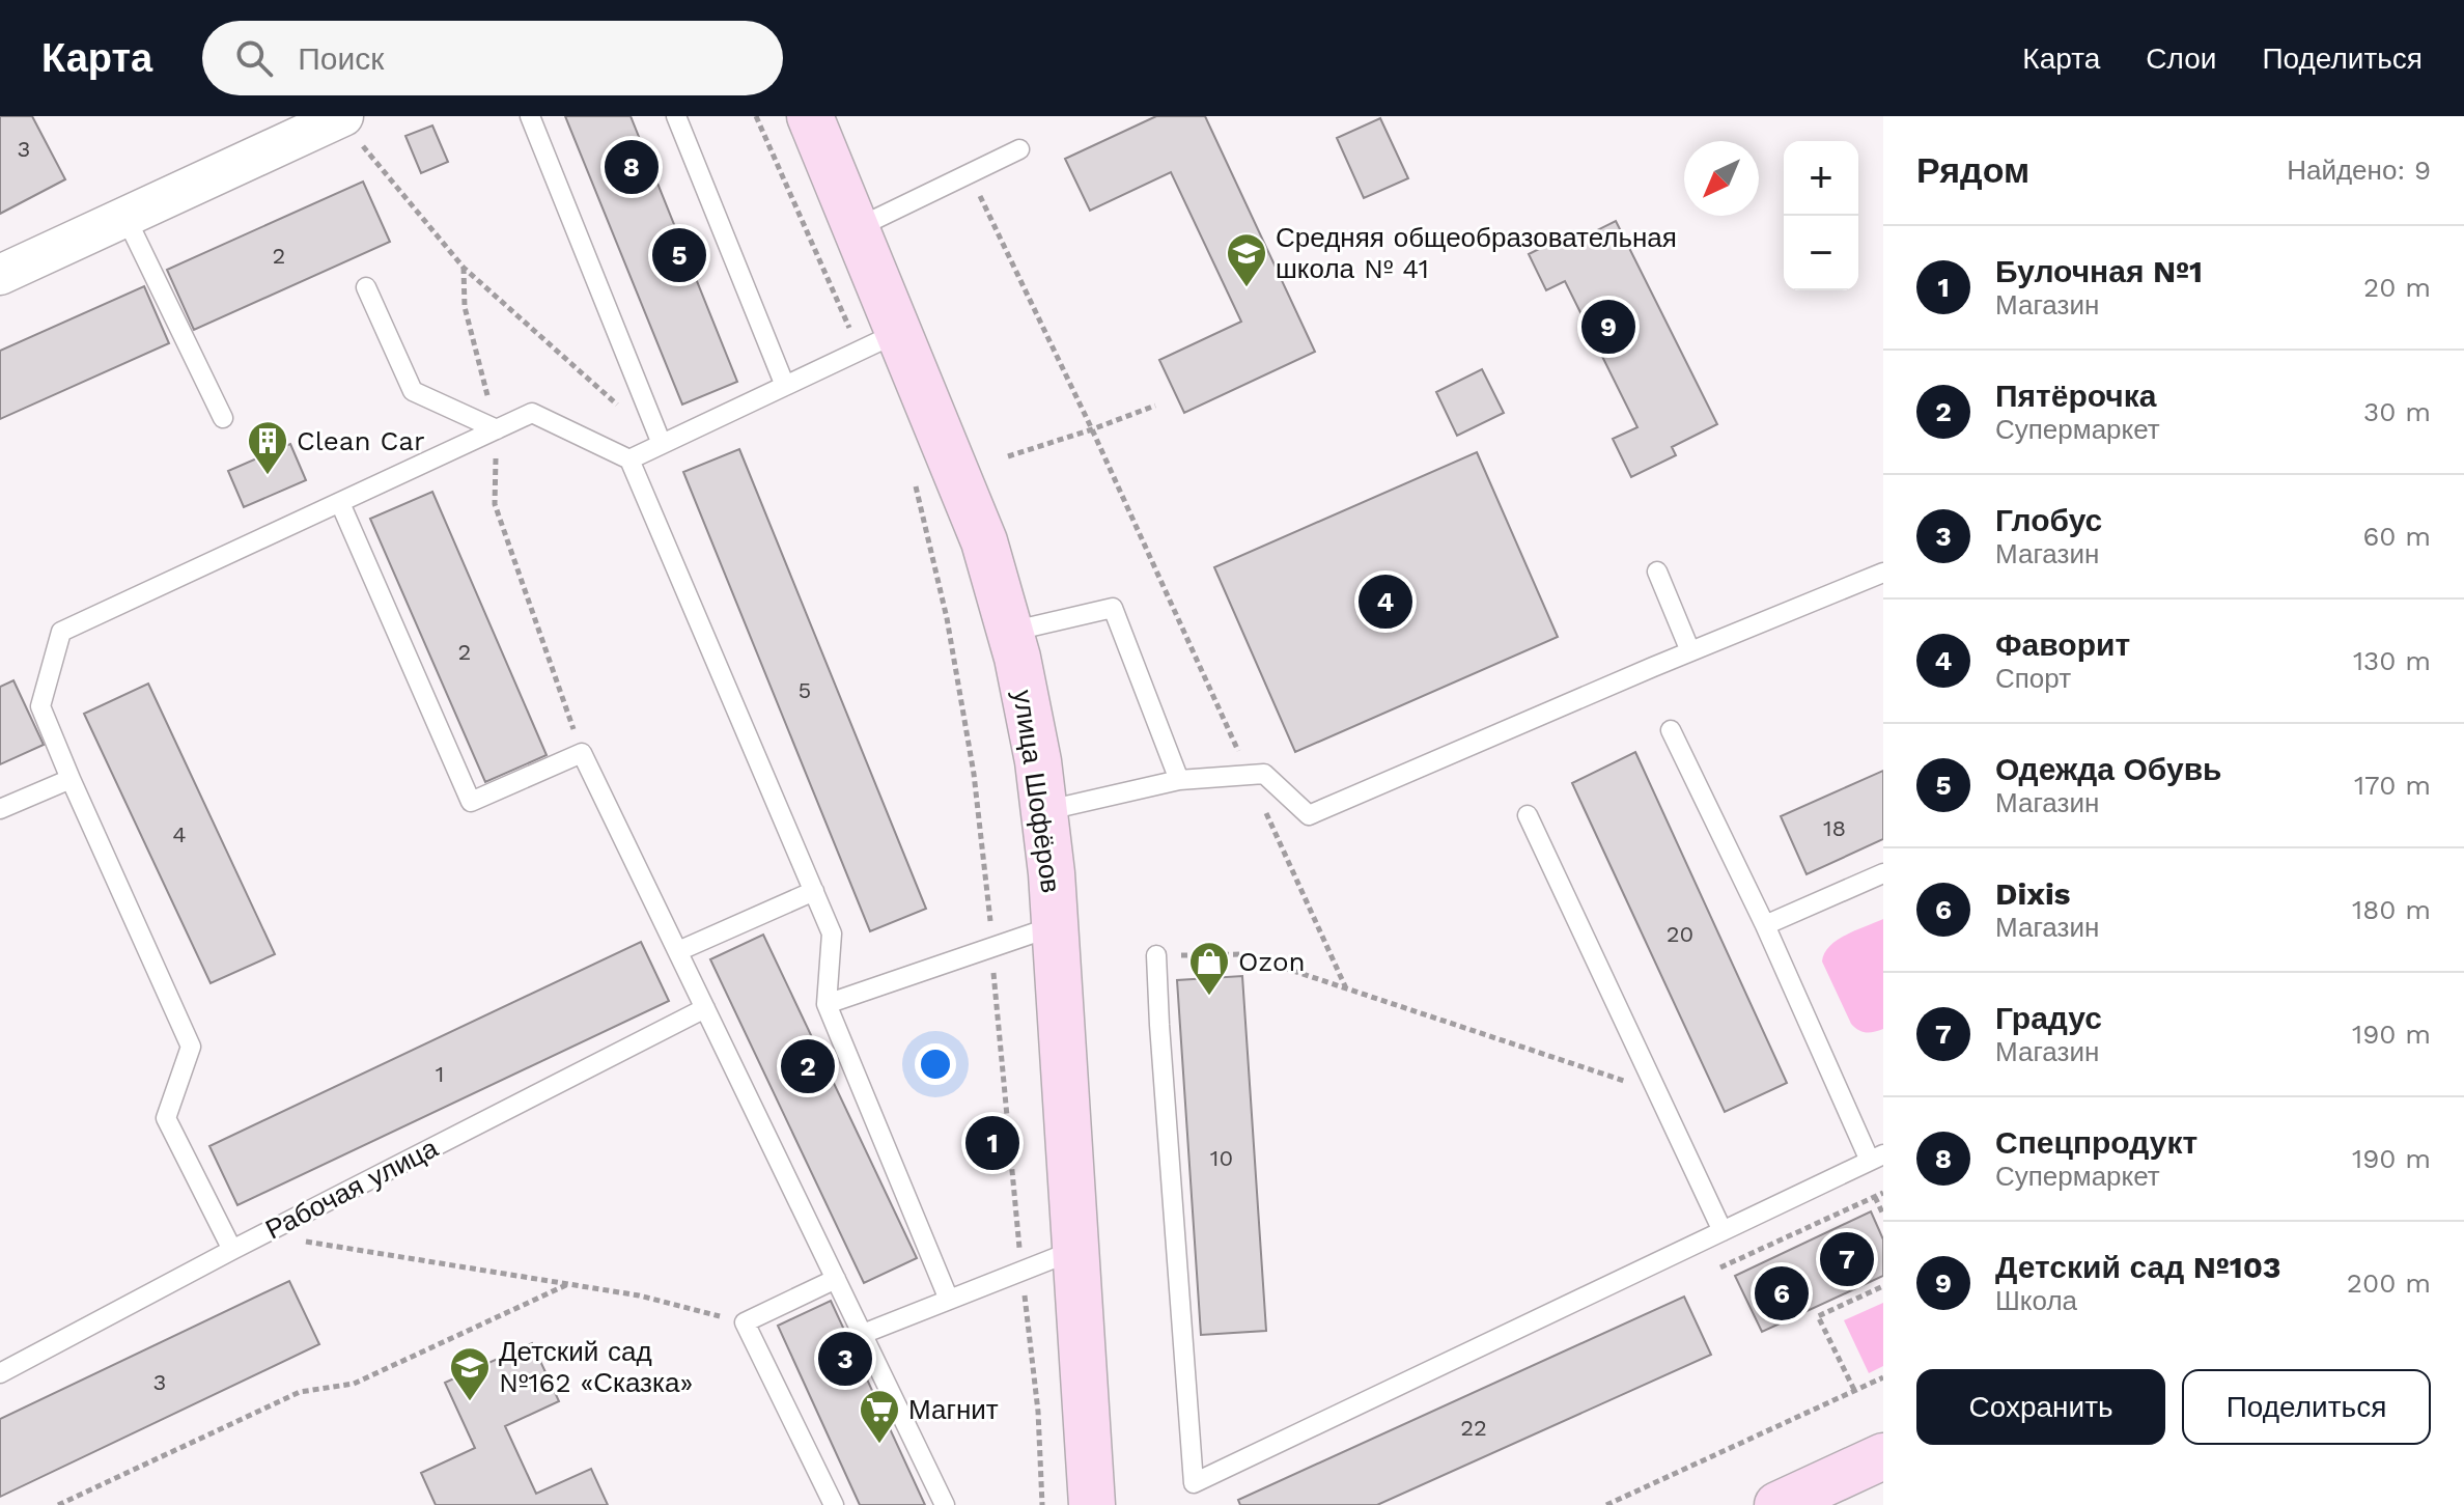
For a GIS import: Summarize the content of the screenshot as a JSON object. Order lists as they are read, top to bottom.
{
  "streets": {
    "main road": ["улица Шофёров"],
    "lane": ["Рабочая улица"]
  },
  "places": {
    "school or university": ["Средняя общеобразовательная школа № 41", "Детский сад №162 «Сказка»"],
    "building": ["Clean Car"],
    "shop": ["Ozon"],
    "supermarket": ["Магнит"]
  },
  "house_numbers": [
    "3",
    "2",
    "2",
    "5",
    "18",
    "4",
    "20",
    "1",
    "10",
    "3",
    "22"
  ],
  "north": "bottom left",
  "page": {
    "header": "Карта",
    "search": "Поиск",
    "nav": ["Карта", "Слои", "Поделиться"],
    "heading": ["Рядом", "Найдено: 9"],
    "pins": [
      "8",
      "5",
      "9",
      "4",
      "2",
      "1",
      "7",
      "6",
      "3"
    ],
    "map_buttons": ["+", "−"],
    "list": [
      {
        "mark": "1",
        "name": "Булочная №1",
        "note": "Магазин",
        "value": "20 m"
      },
      {
        "mark": "2",
        "name": "Пятёрочка",
        "note": "Супермаркет",
        "value": "30 m"
      },
      {
        "mark": "3",
        "name": "Глобус",
        "note": "Магазин",
        "value": "60 m"
      },
      {
        "mark": "4",
        "name": "Фаворит",
        "note": "Спорт",
        "value": "130 m"
      },
      {
        "mark": "5",
        "name": "Одежда Обувь",
        "note": "Магазин",
        "value": "170 m"
      },
      {
        "mark": "6",
        "name": "Dixis",
        "note": "Магазин",
        "value": "180 m"
      },
      {
        "mark": "7",
        "name": "Градус",
        "note": "Магазин",
        "value": "190 m"
      },
      {
        "mark": "8",
        "name": "Спецпродукт",
        "note": "Супермаркет",
        "value": "190 m"
      },
      {
        "mark": "9",
        "name": "Детский сад №103",
        "note": "Школа",
        "value": "200 m"
      }
    ],
    "buttons": ["Сохранить", "Поделиться"]
  }
}
